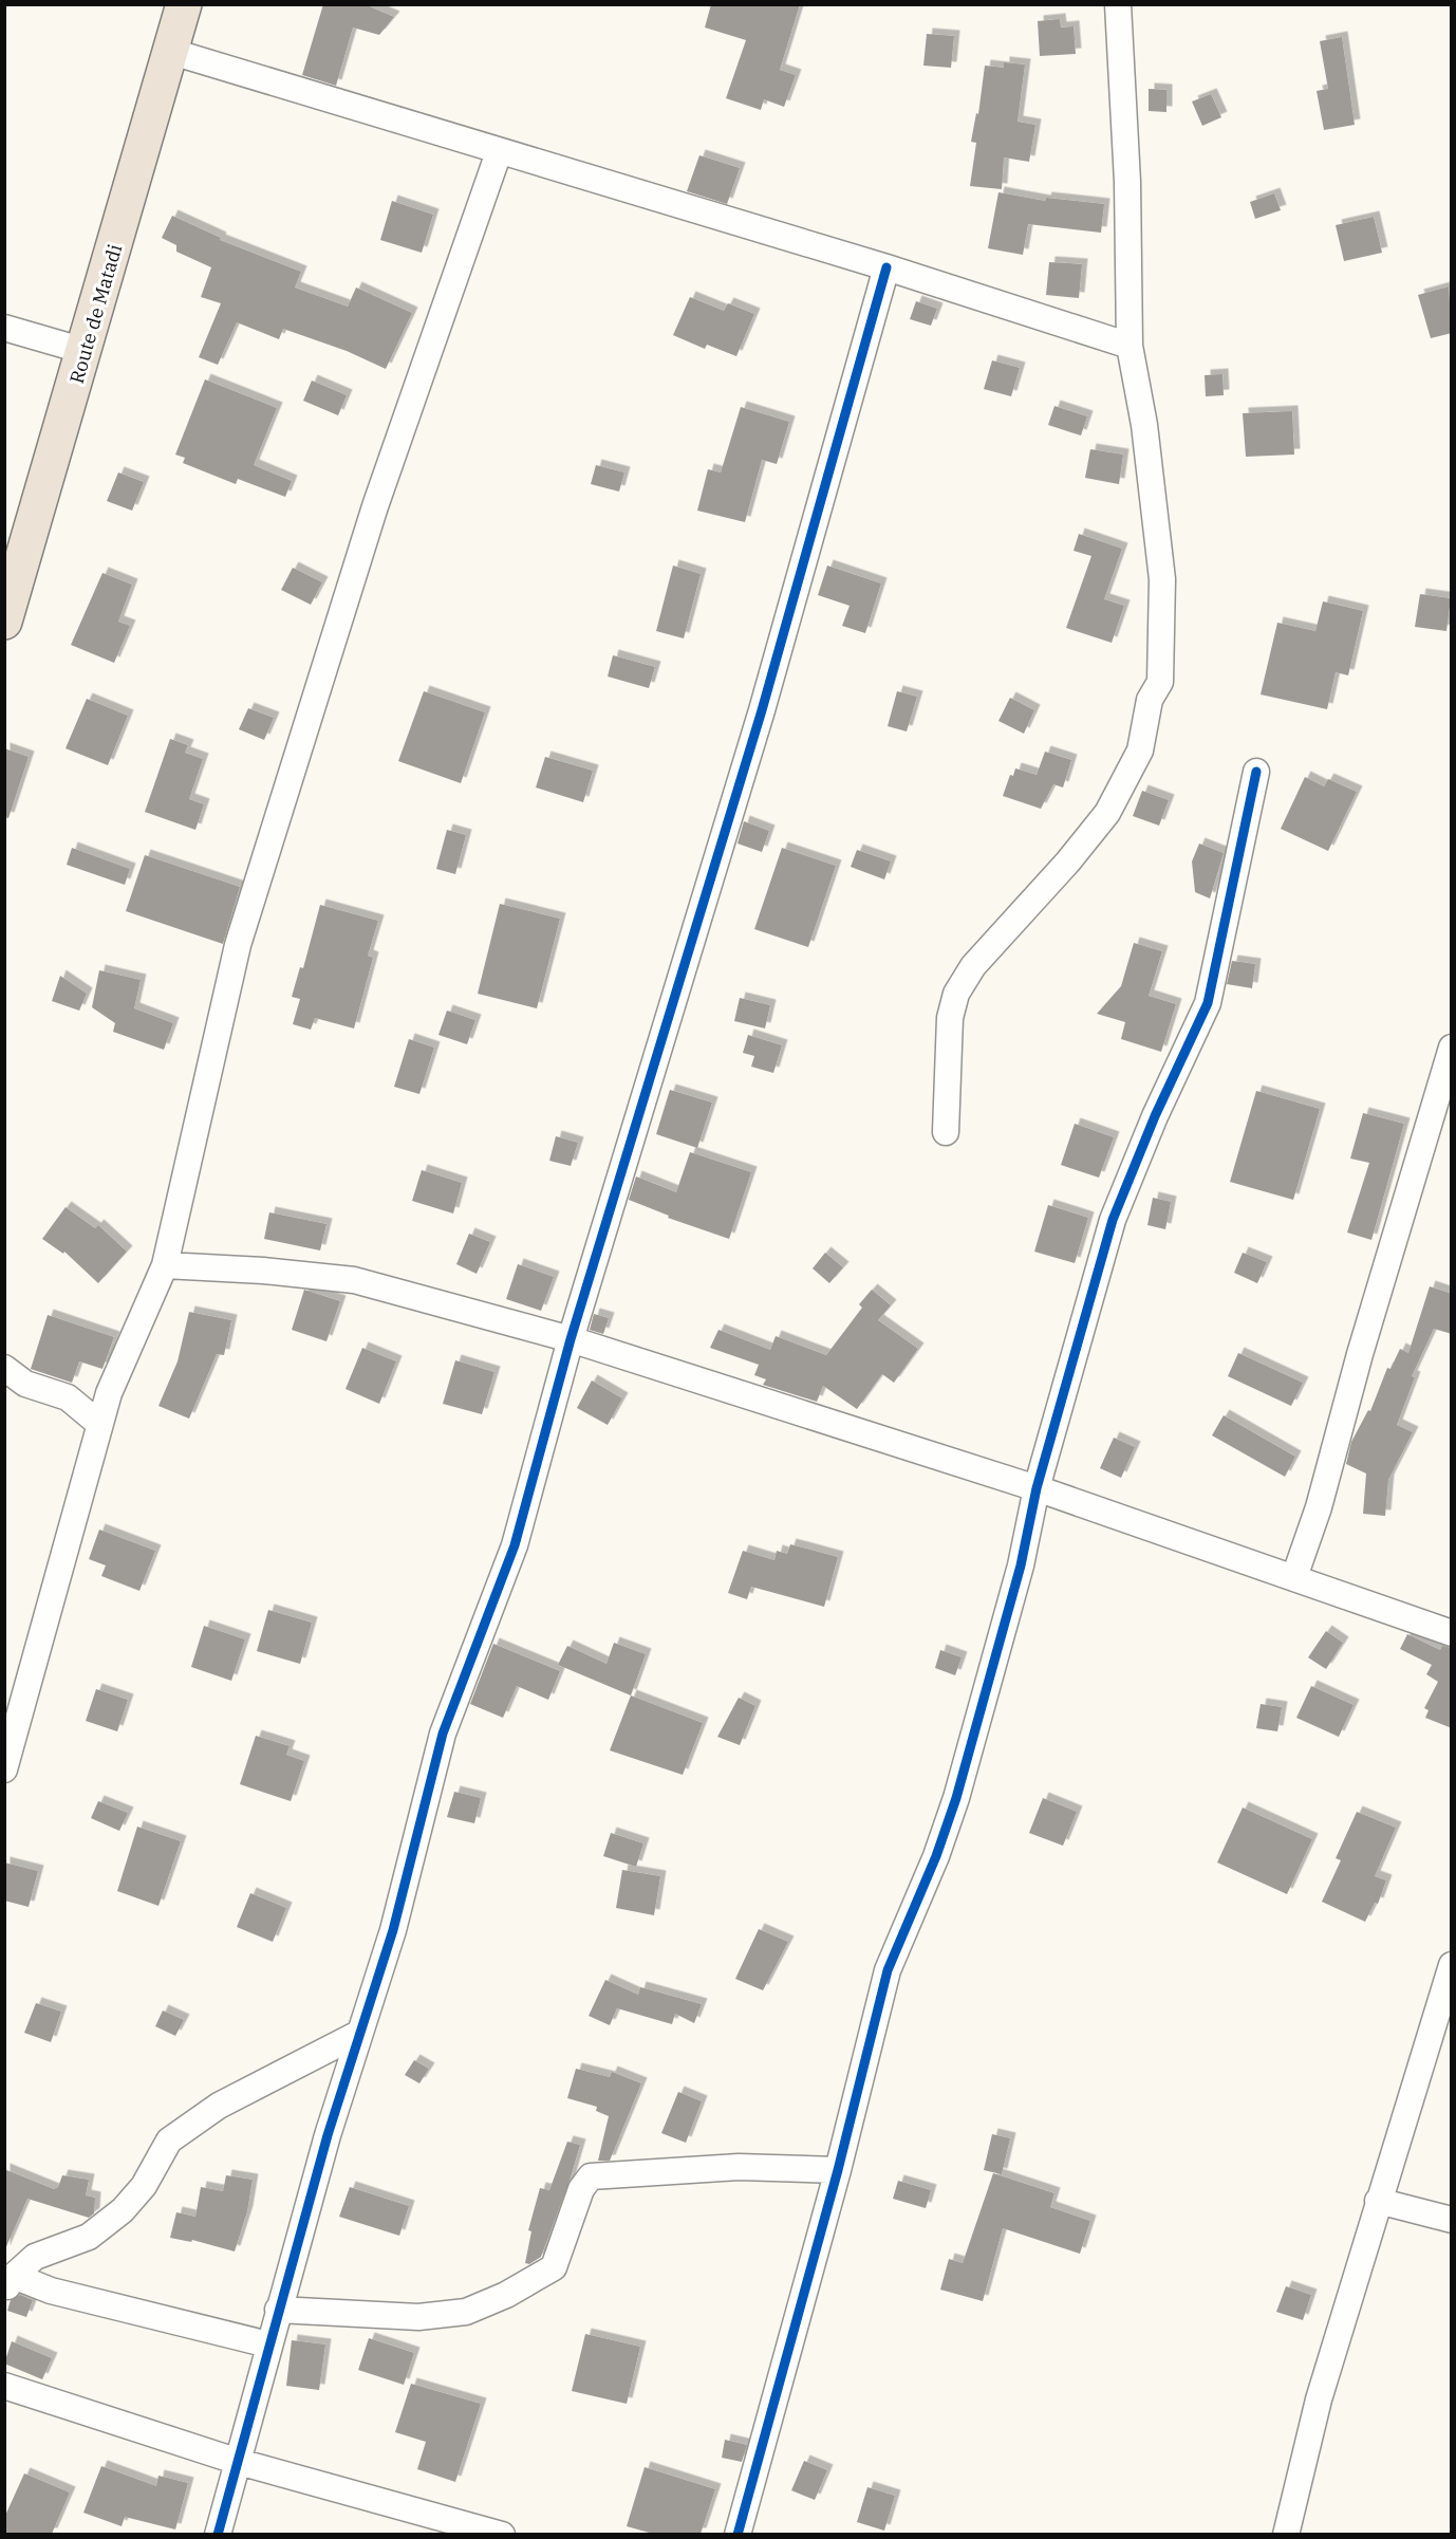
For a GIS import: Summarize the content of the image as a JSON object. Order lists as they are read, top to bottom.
{
  "streets": {
    "highway": ["Route de Matadi"]
  }
}
